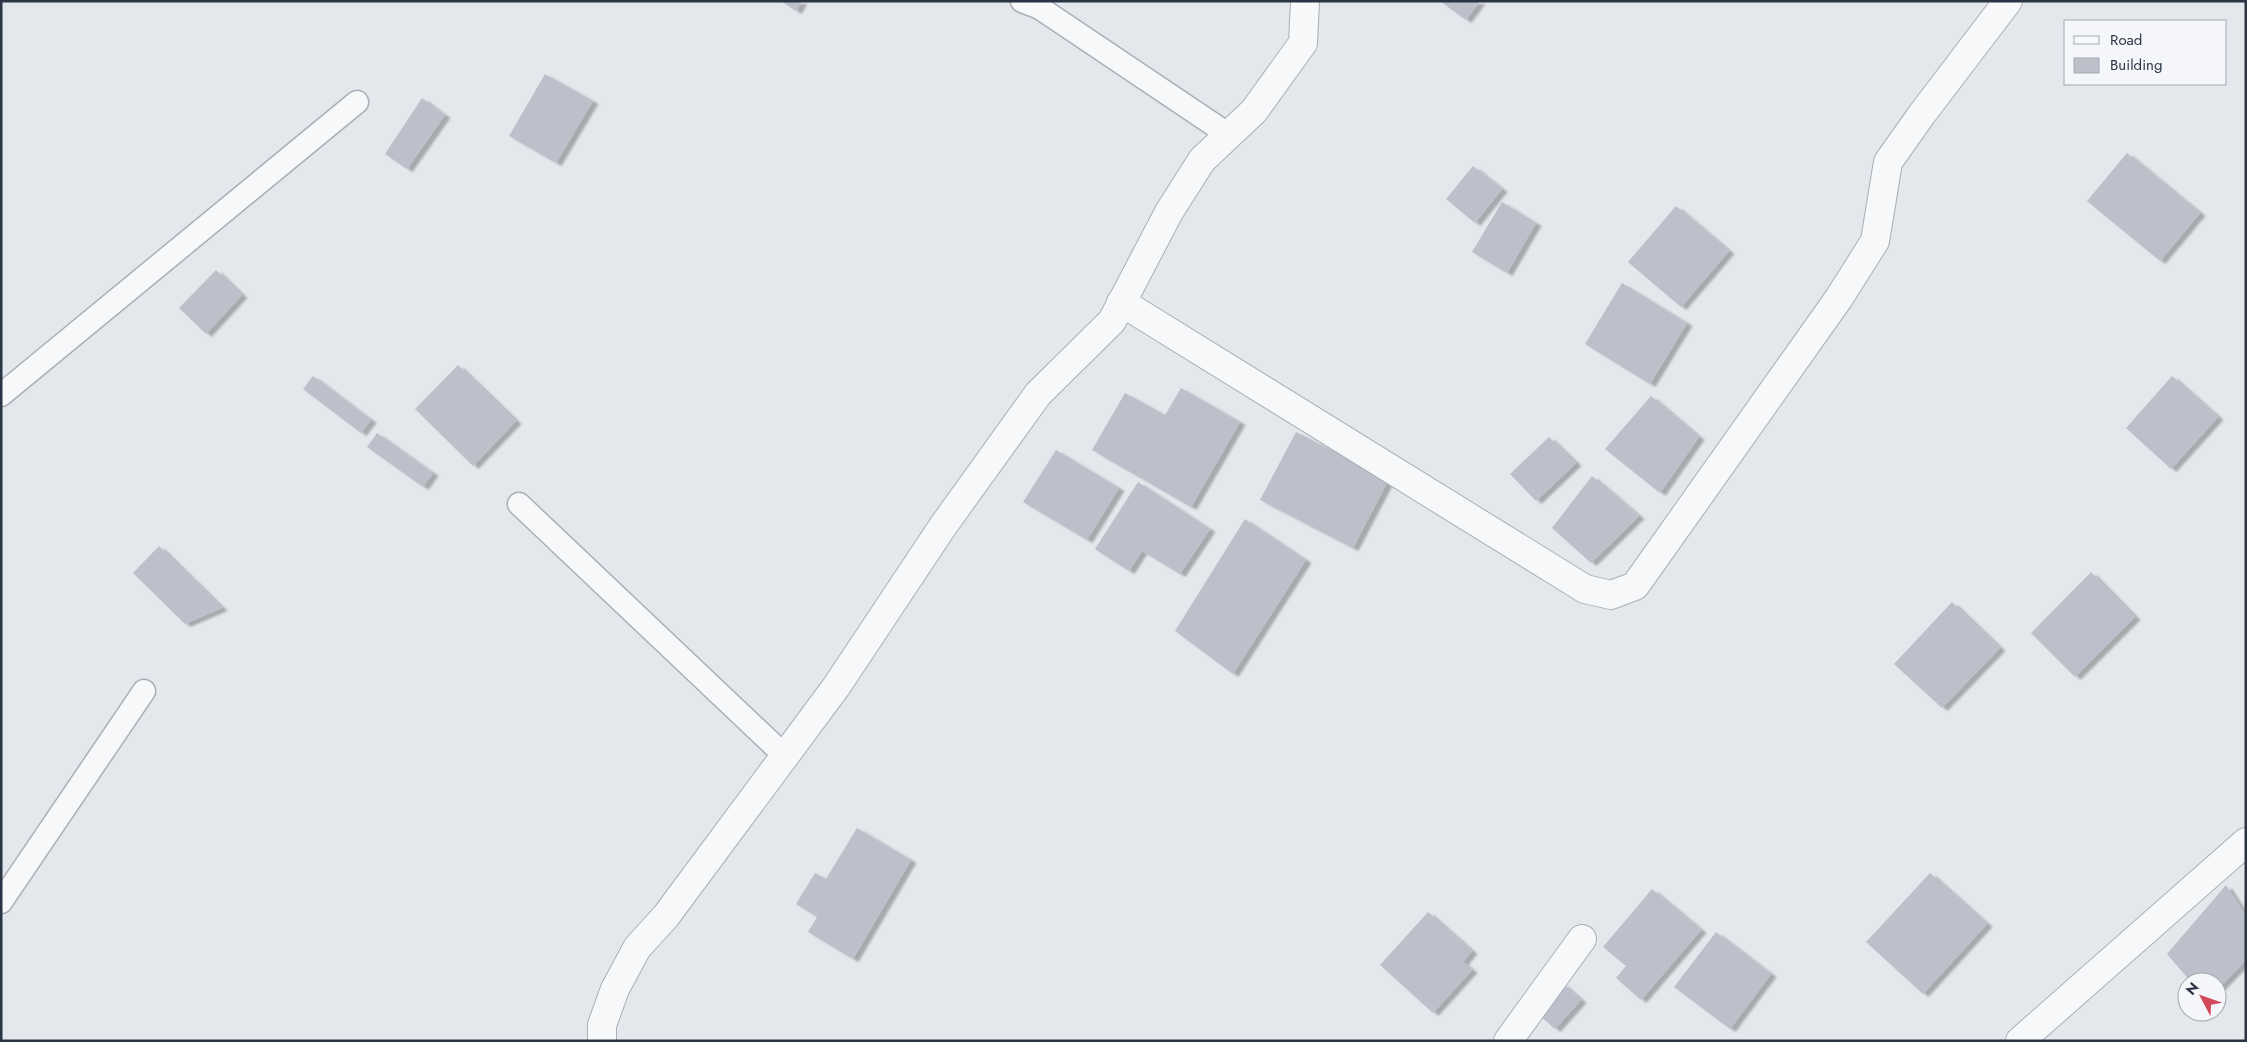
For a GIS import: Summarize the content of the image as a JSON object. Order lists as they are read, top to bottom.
{
  "legend": ["Road", "Building"],
  "north": "top left"
}
